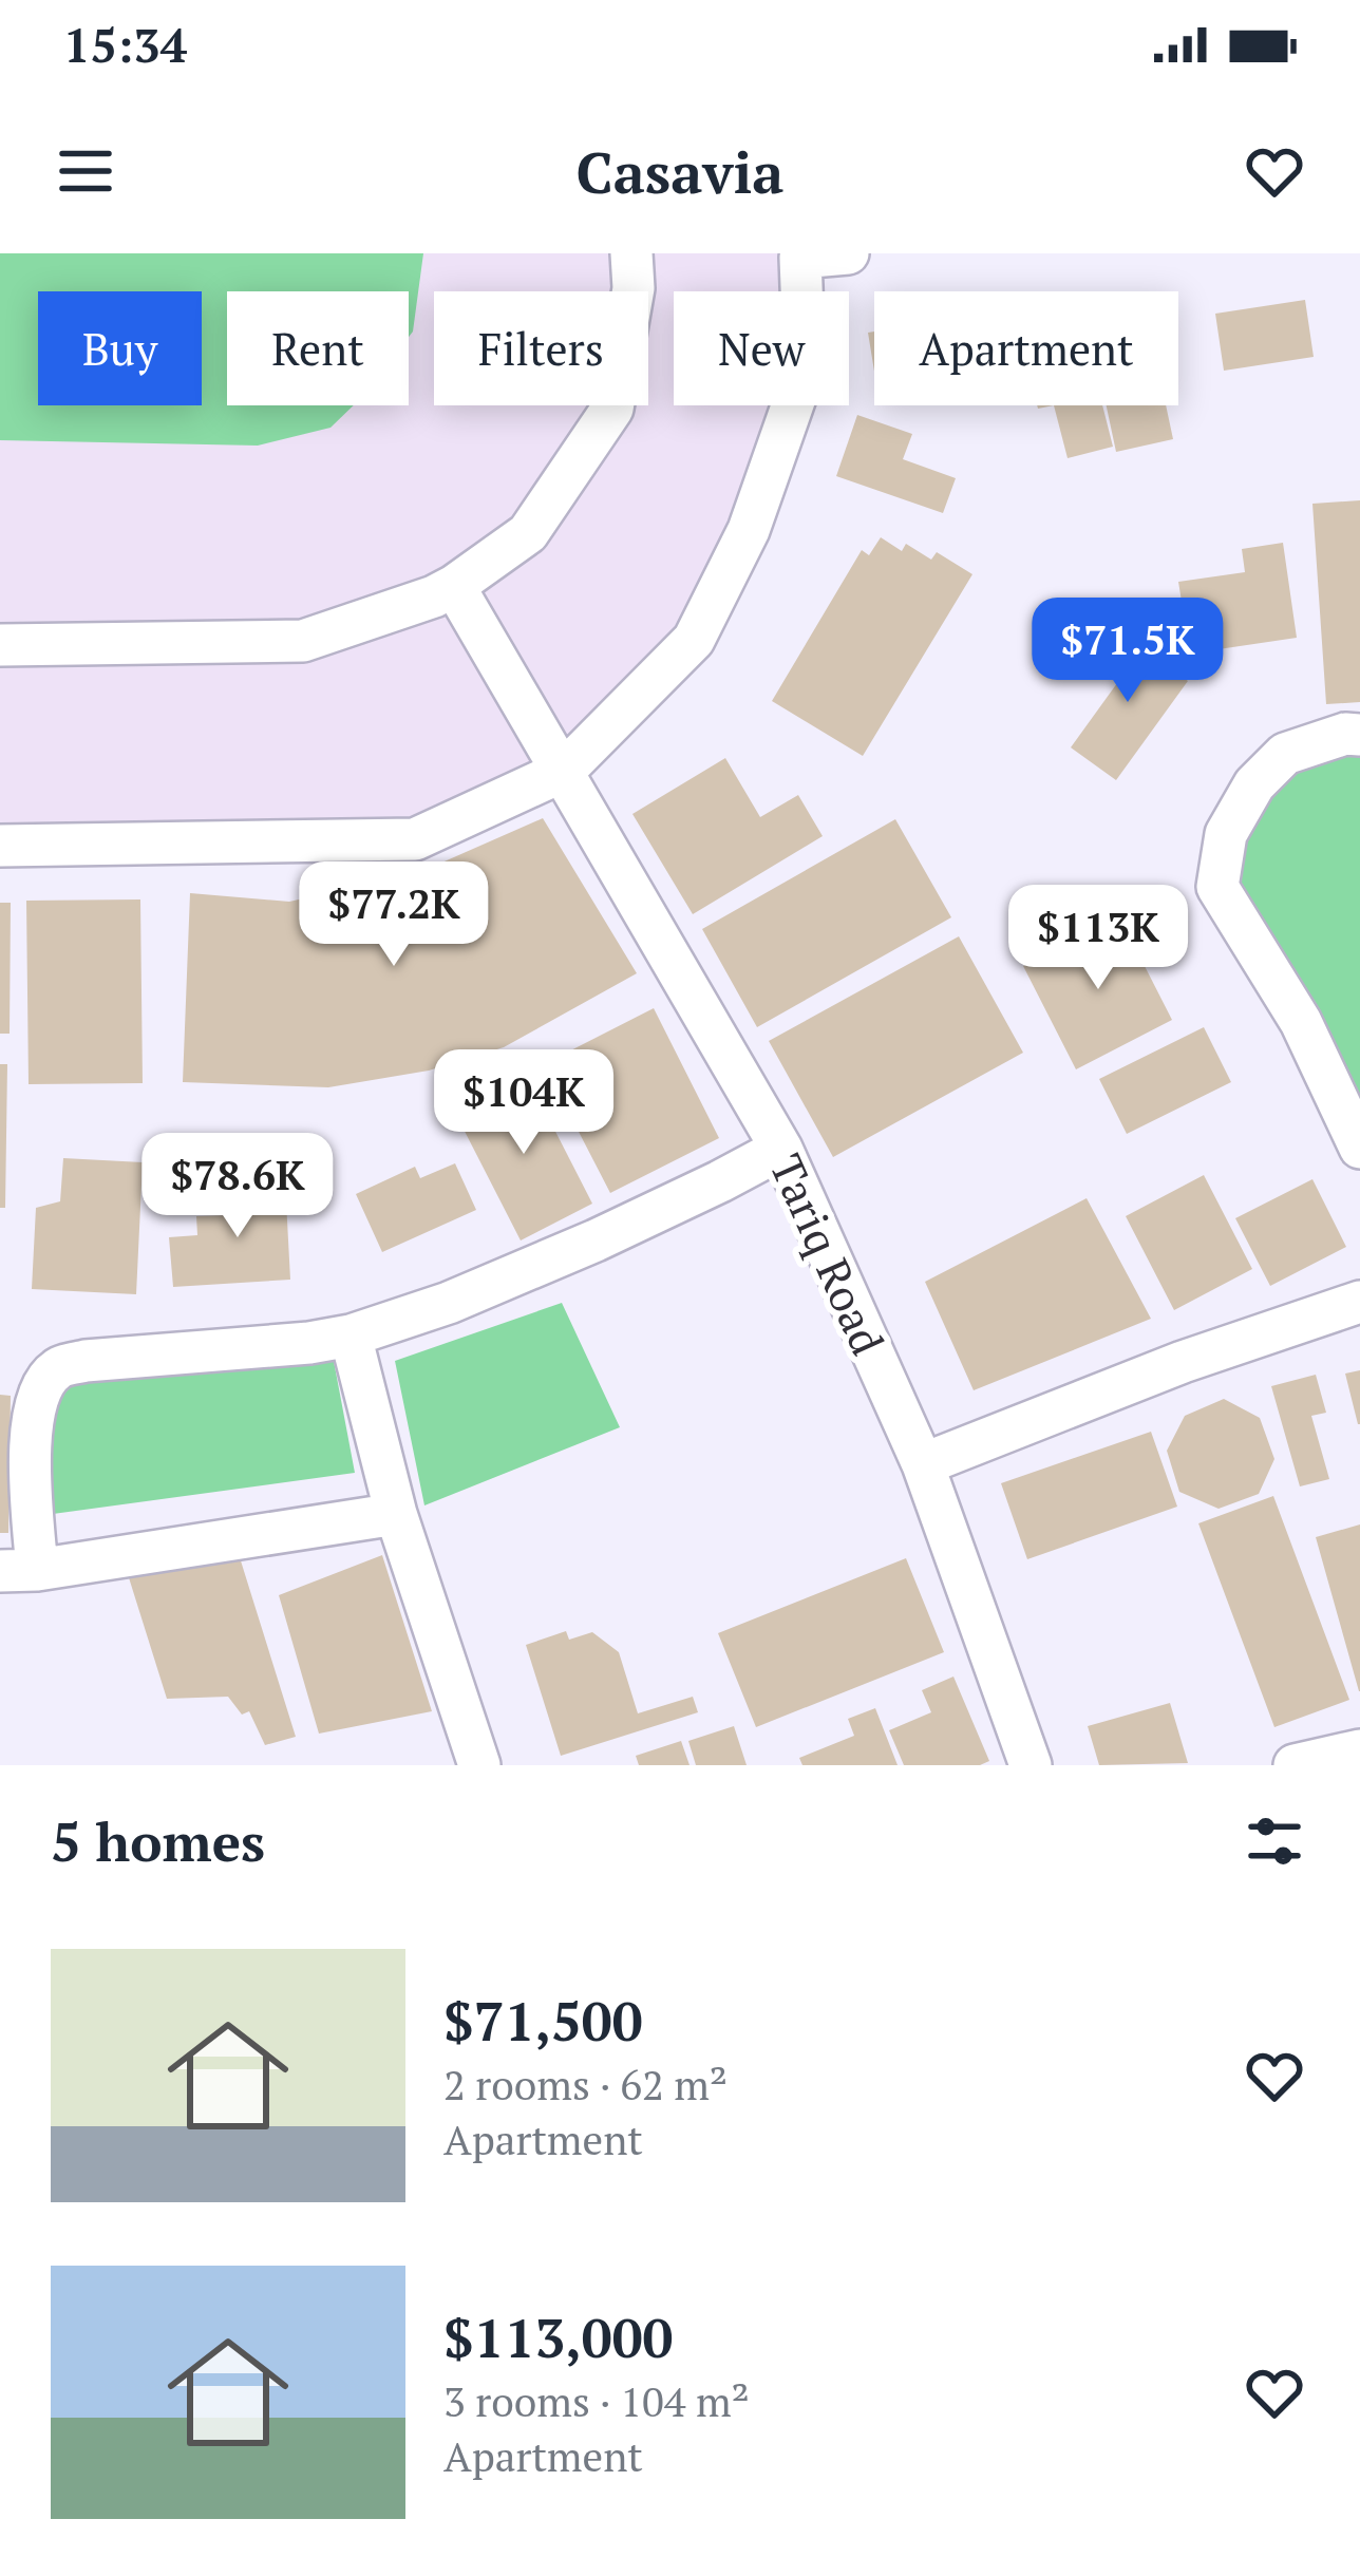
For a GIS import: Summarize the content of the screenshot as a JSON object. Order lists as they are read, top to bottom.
{
  "streets": {
    "street": ["Tariq Road"]
  },
  "page": {
    "status": "15:34",
    "header": "Casavia",
    "chip": [
      "Buy",
      "Rent",
      "Filters",
      "New",
      "Apartment"
    ],
    "price": [
      "$71.5K",
      "$77.2K",
      "$113K",
      "$104K",
      "$78.6K"
    ],
    "heading": "5 homes",
    "list": [
      {
        "name": "$71,500",
        "note": "2 rooms · 62 m² · Apartment"
      },
      {
        "name": "$113,000",
        "note": "3 rooms · 104 m² · Apartment"
      }
    ]
  }
}
